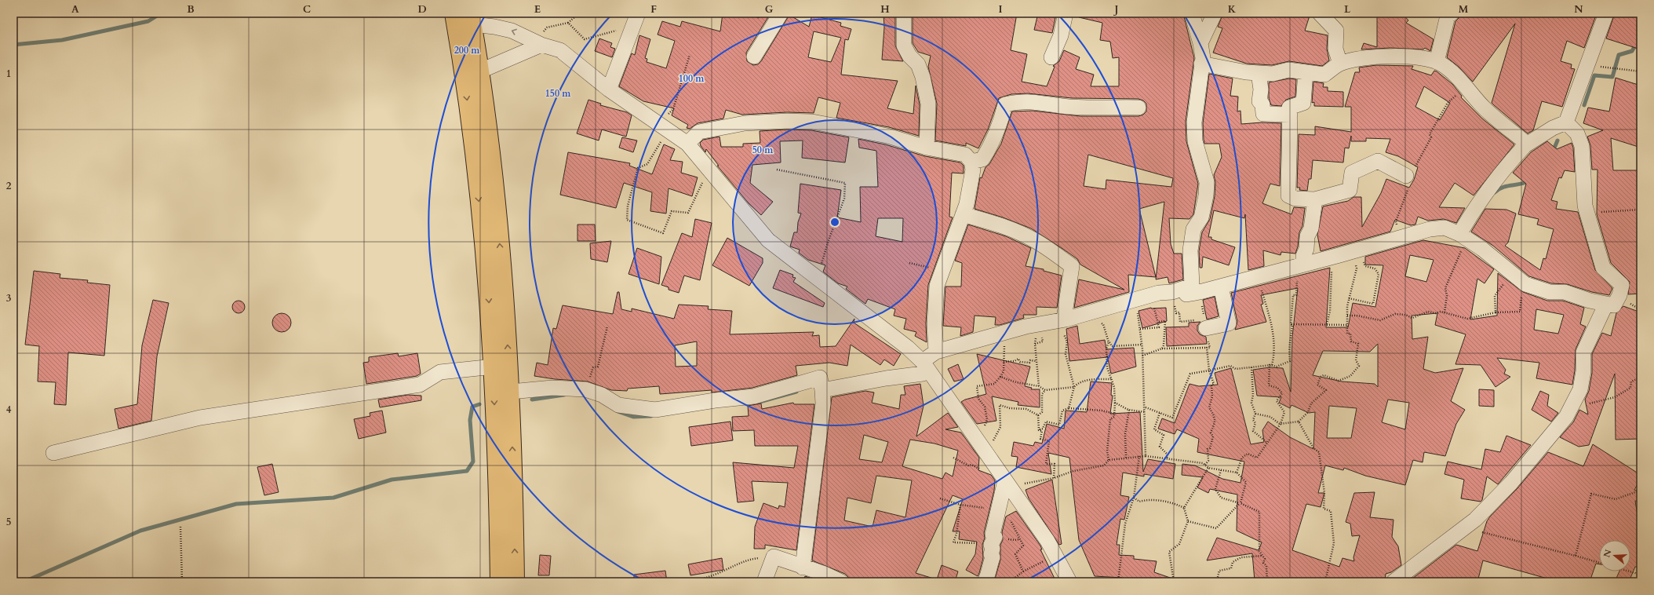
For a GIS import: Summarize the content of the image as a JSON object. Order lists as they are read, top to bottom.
{
  "north": "left",
  "grid": {
    "columns": [
      "A",
      "B",
      "C",
      "D",
      "E",
      "F",
      "G",
      "H",
      "I",
      "J",
      "K",
      "L",
      "M",
      "N"
    ],
    "rows": [
      "1",
      "2",
      "3",
      "4",
      "5"
    ]
  },
  "rings": [
    "200 m",
    "100 m",
    "150 m",
    "50 m"
  ]
}
